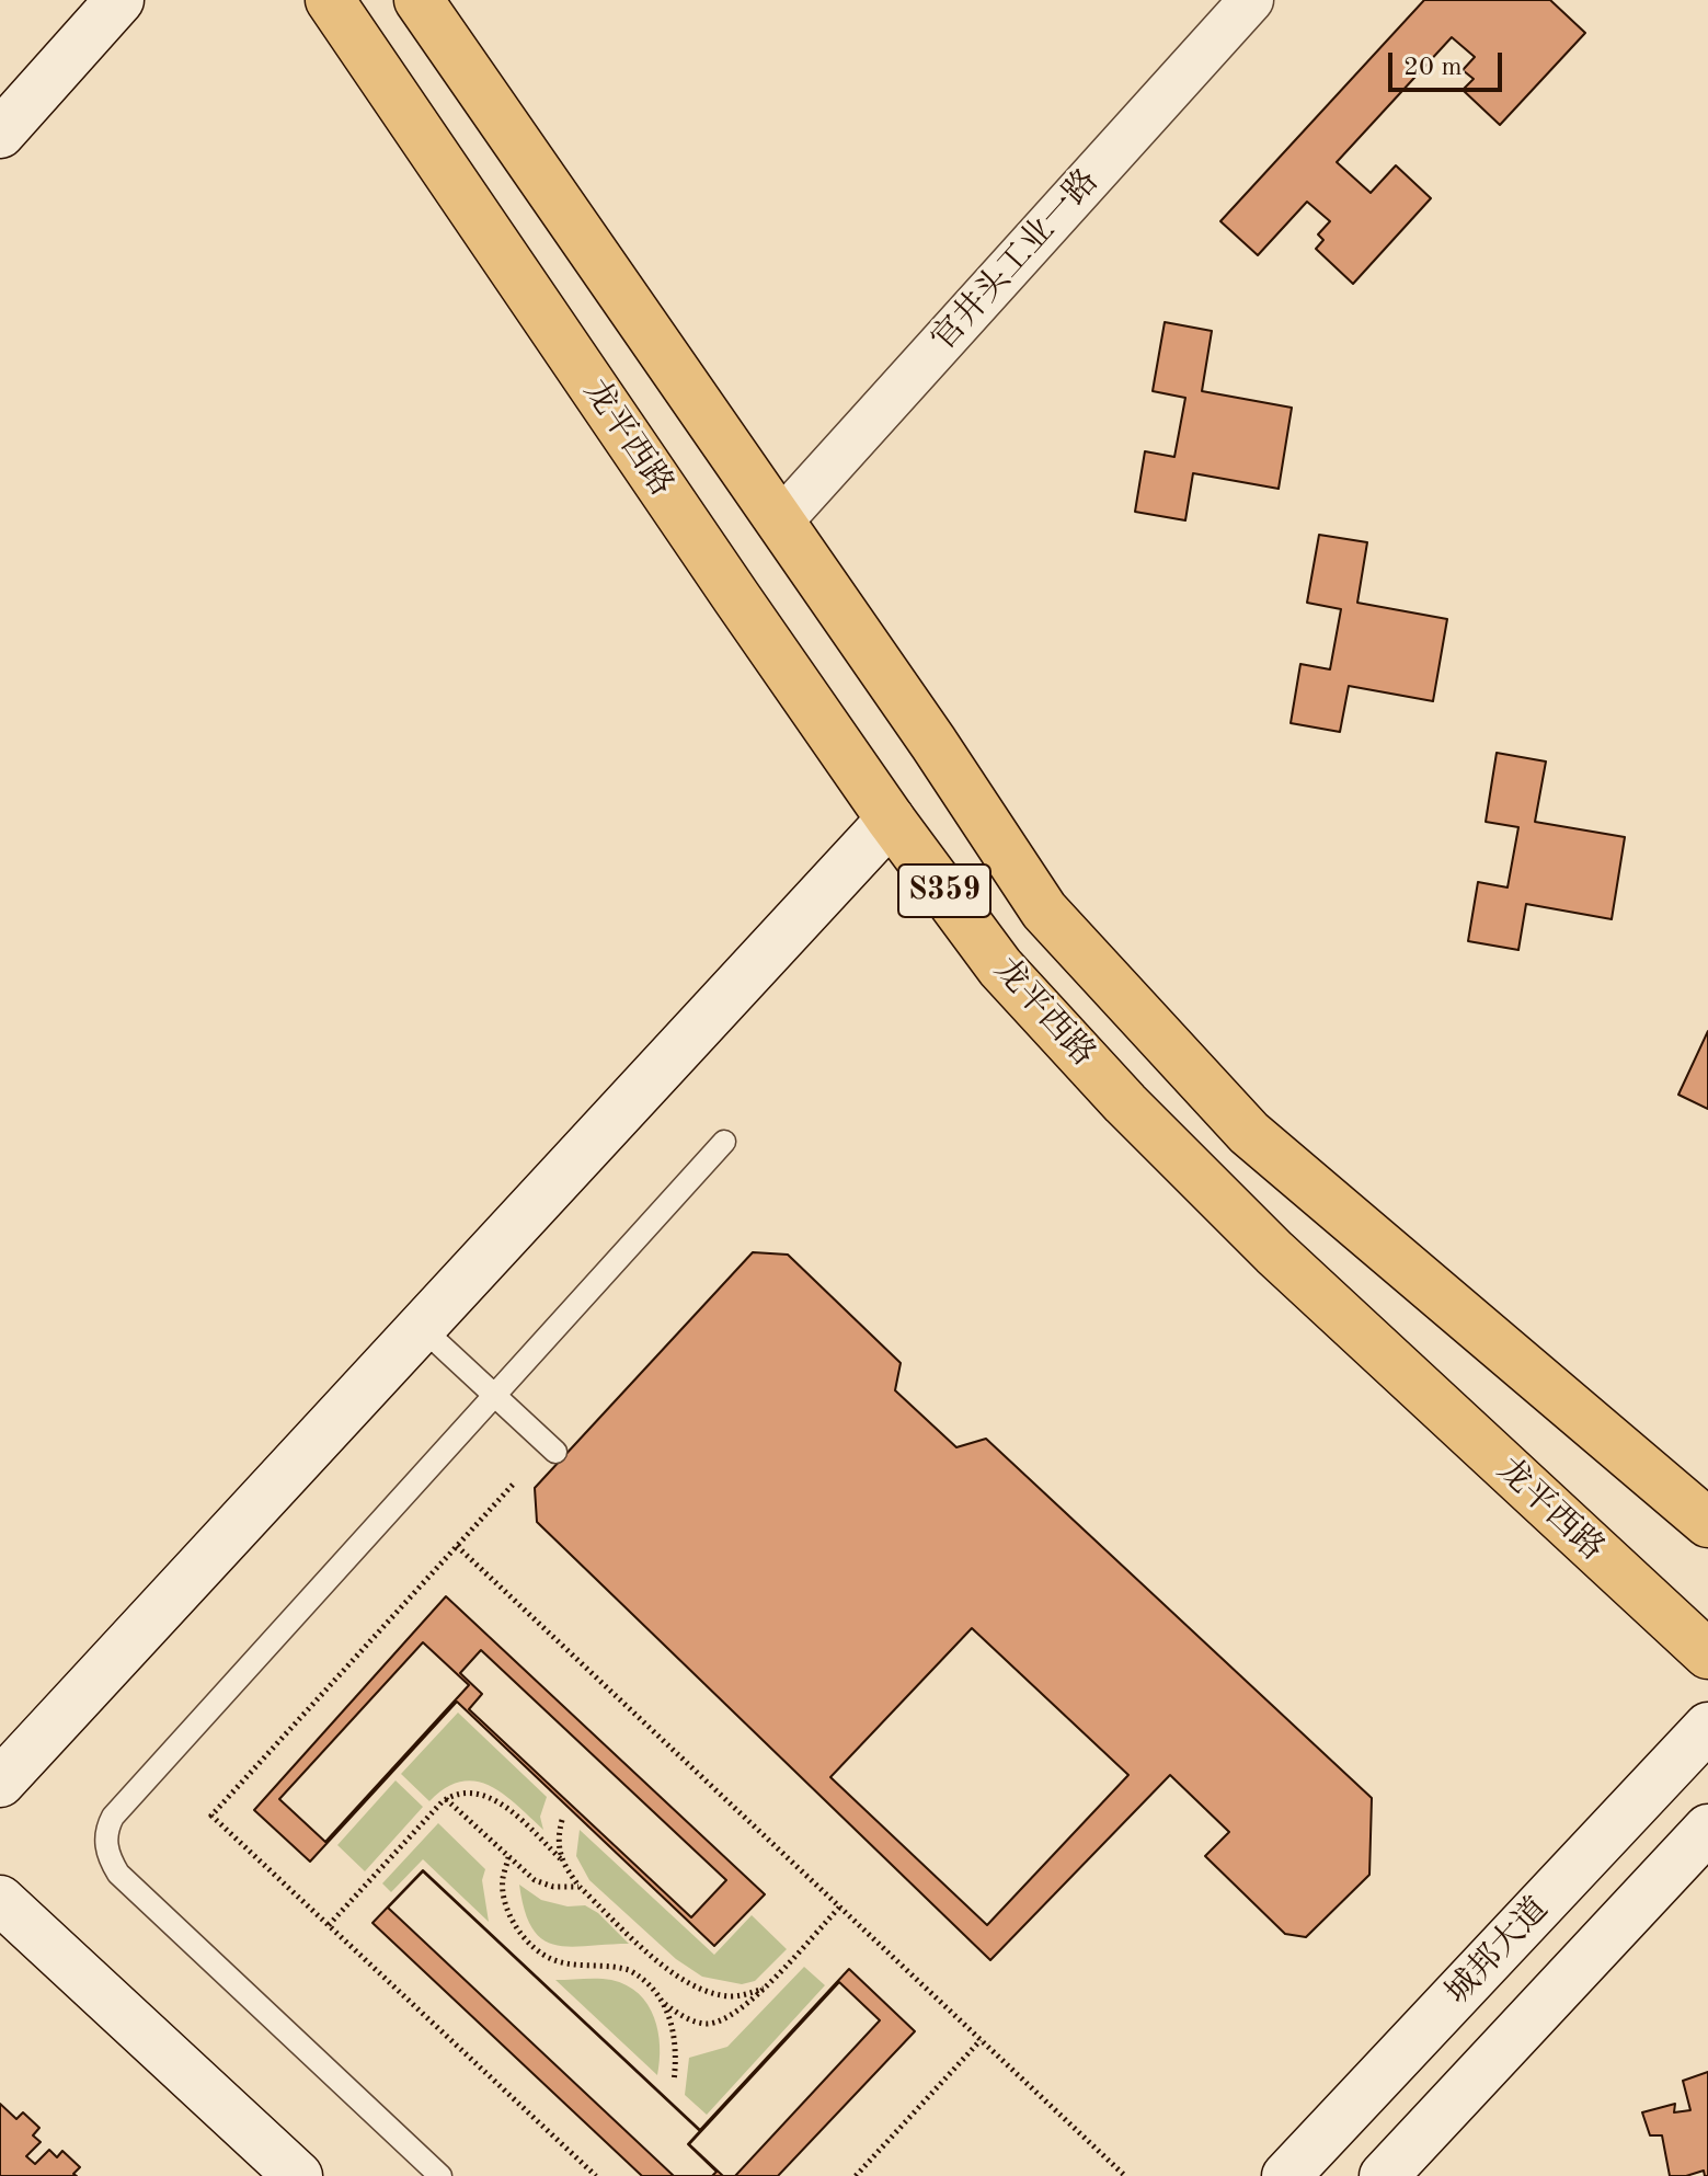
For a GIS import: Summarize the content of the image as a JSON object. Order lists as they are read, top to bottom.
{
  "streets": {
    "main road": ["龙平西路", "S359"],
    "street": ["官井头工业一路", "城邦大道"]
  },
  "crossings": [
    ["官井头工业一路", "龙平西路"]
  ],
  "scale_bar": "20 m"
}
